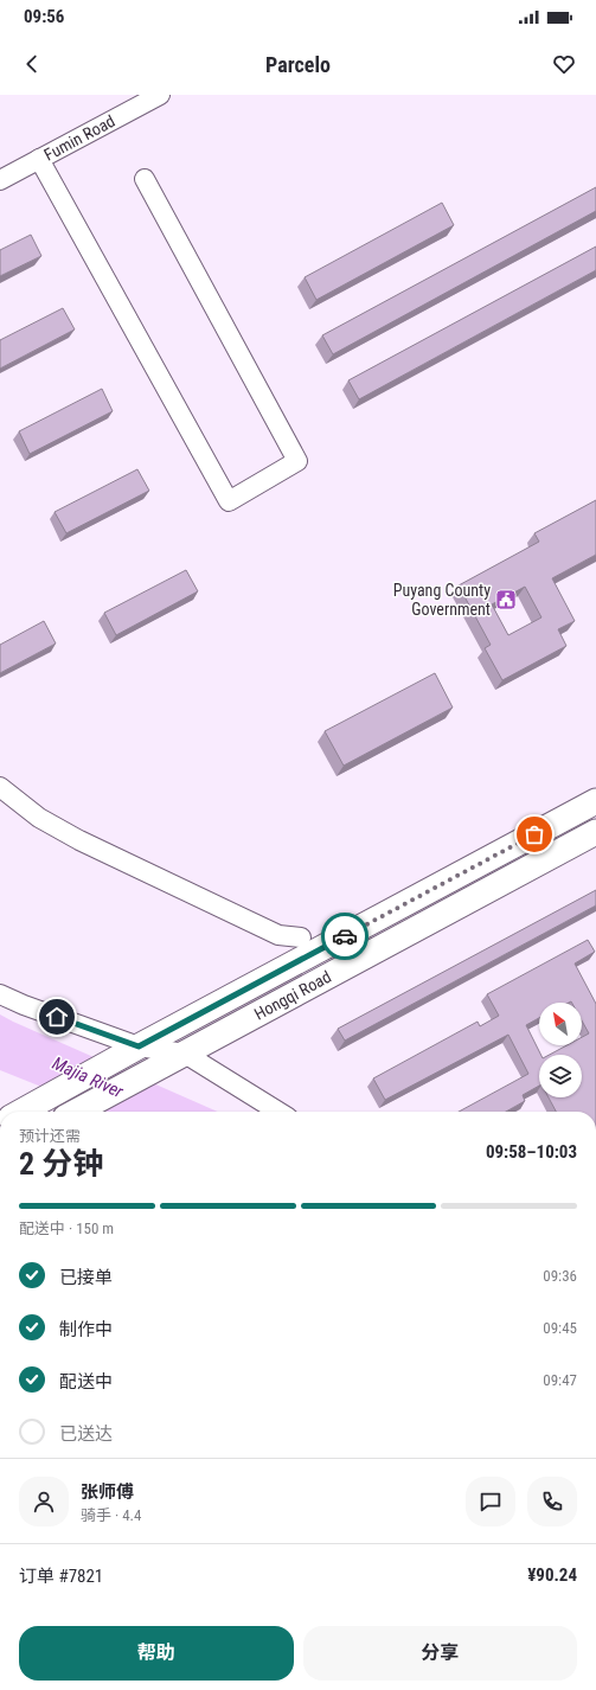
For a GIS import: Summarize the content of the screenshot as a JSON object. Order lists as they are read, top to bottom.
{
  "streets": {
    "main road": ["Hongqi Road"],
    "street": ["Fumin Road"]
  },
  "water": ["Majia River"],
  "places": {
    "public building": ["Puyang County Government"]
  },
  "north": "top left",
  "page": {
    "status": "09:56",
    "header": "Parcelo",
    "heading": ["2 分钟", "预计还需", "09:58–10:03"],
    "panel": [
      "张师傅",
      "骑手 · 4.4",
      "订单 #7821",
      "¥90.24"
    ],
    "bar": "配送中 · 150 m",
    "list": [
      ["已接单", "09:36"],
      ["制作中", "09:45"],
      ["配送中", "09:47"],
      "已送达"
    ],
    "buttons": ["帮助", "分享"]
  }
}
